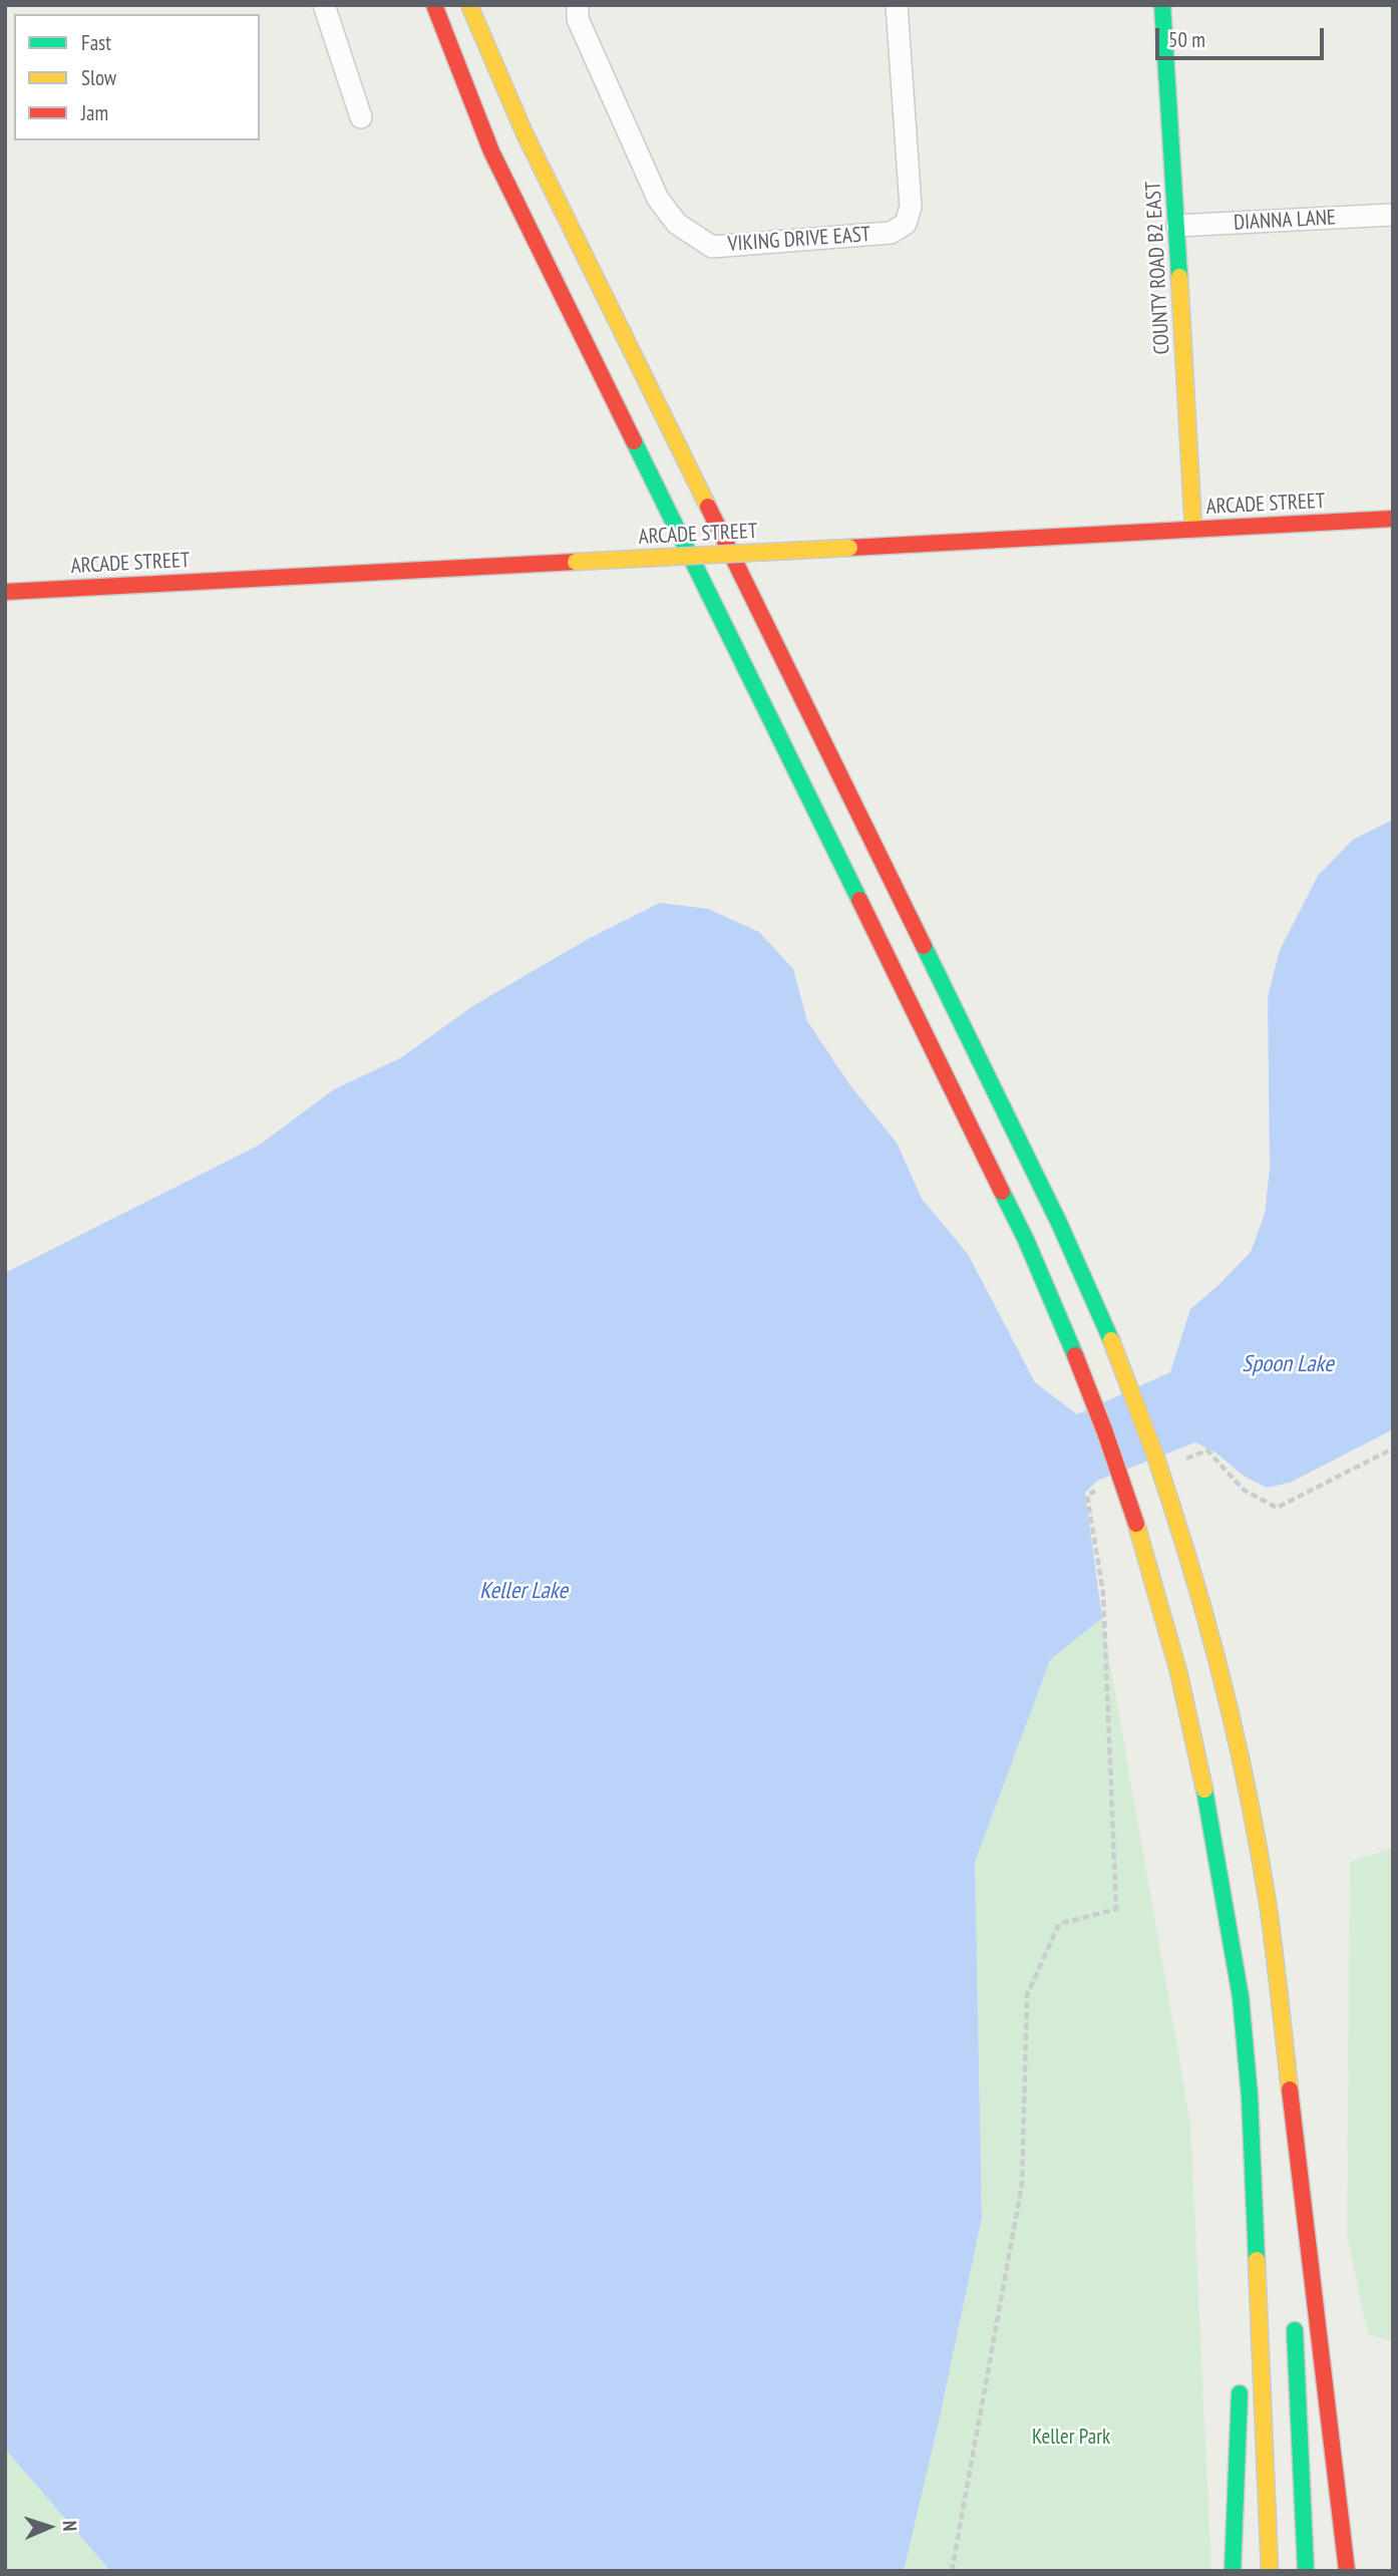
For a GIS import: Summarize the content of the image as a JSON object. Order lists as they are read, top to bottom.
{
  "streets": {
    "main road": ["COUNTY ROAD B2 EAST", "ARCADE STREET"],
    "street": ["DIANNA LANE", "VIKING DRIVE EAST"]
  },
  "crossings": [
    ["DIANNA LANE", "COUNTY ROAD B2 EAST"],
    ["COUNTY ROAD B2 EAST", "ARCADE STREET"]
  ],
  "water": ["Spoon Lake", "Keller Lake"],
  "parks": ["Keller Park"],
  "legend": ["Fast", "Slow", "Jam"],
  "scale_bar": "50 m",
  "north": "right"
}
